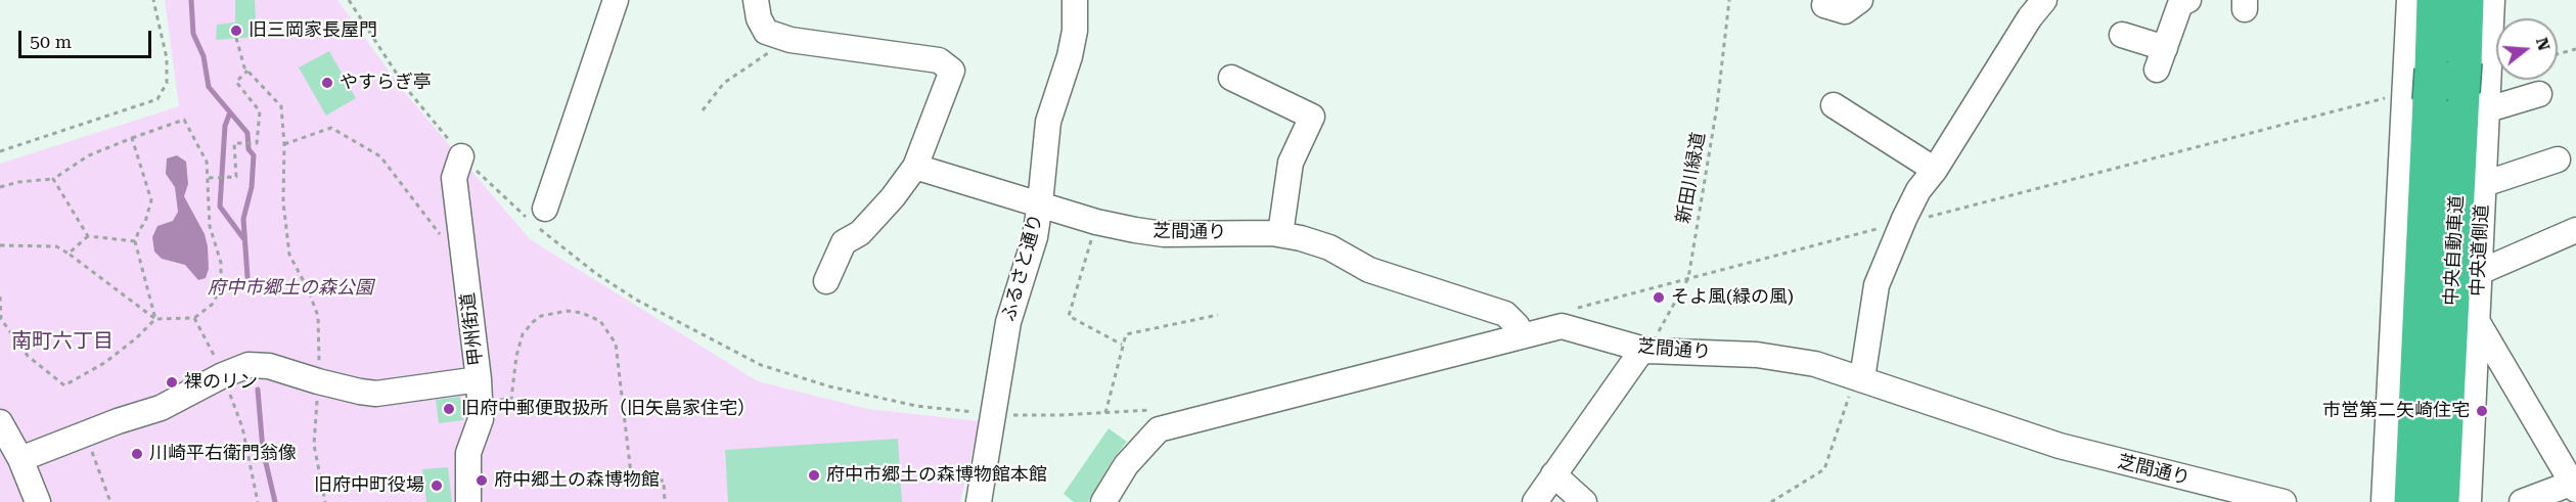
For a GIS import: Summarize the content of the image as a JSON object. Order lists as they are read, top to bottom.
{
  "streets": {
    "highway": ["中央自動車道"],
    "street": [
      "芝間通り",
      "中央道側道",
      "ふるさと通り",
      "甲州街道"
    ],
    "path": ["新田川緑道"]
  },
  "crossings": [
    ["新田川緑道", "芝間通り"],
    ["芝間通り", "ふるさと通り"]
  ],
  "districts": ["南町六丁目"],
  "parks": ["府中市郷土の森公園"],
  "places": [
    "旧三岡家長屋門",
    "やすらぎ亭",
    "そよ風(緑の風)",
    "裸のリン",
    "旧府中郵便取扱所（旧矢島家住宅）",
    "市営第二矢崎住宅",
    "川崎平右衛門翁像",
    "府中市郷土の森博物館本館",
    "府中郷土の森博物館",
    "旧府中町役場"
  ],
  "scale_bar": "50 m",
  "north": "right"
}
